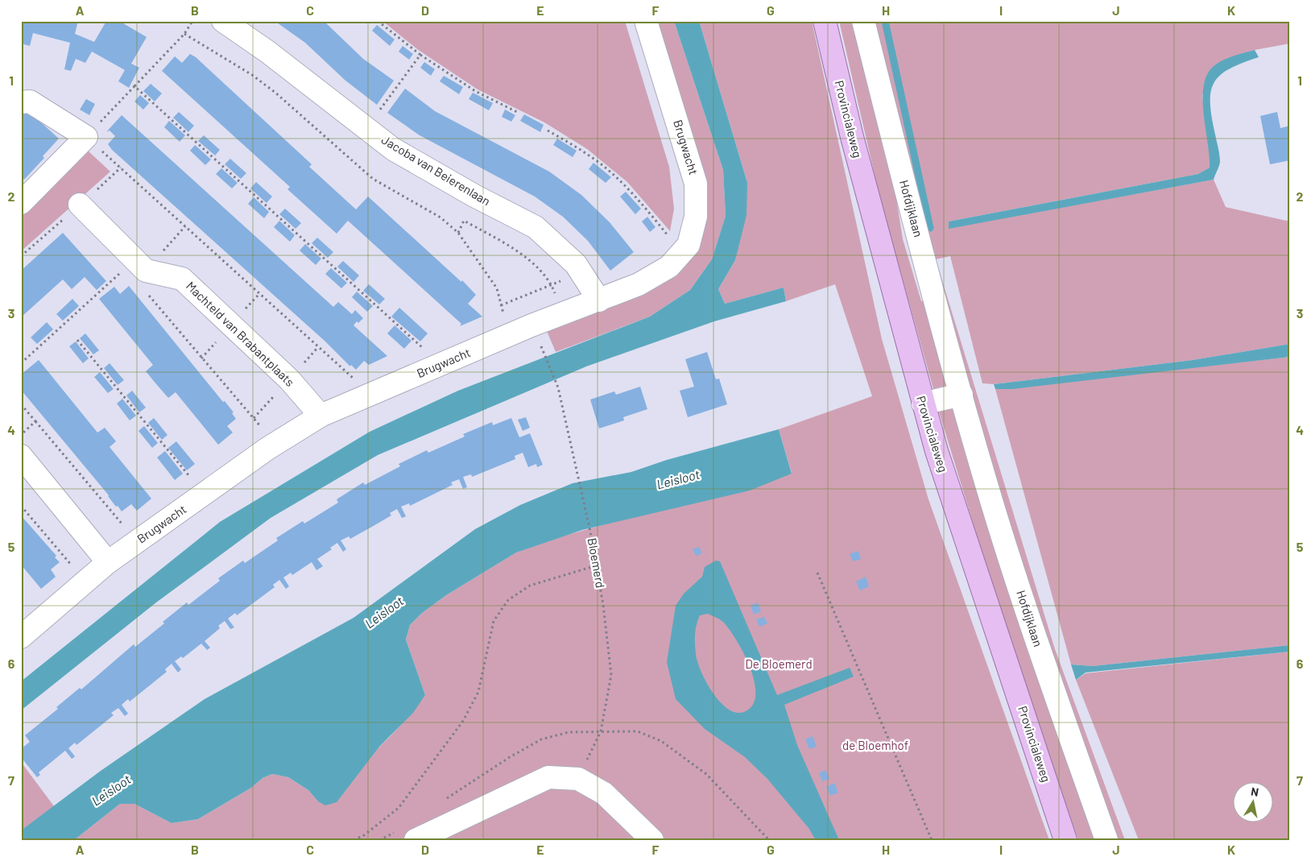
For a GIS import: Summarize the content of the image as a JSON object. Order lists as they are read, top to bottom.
{
  "streets": {
    "main road": ["Provincialeweg"],
    "street": [
      "Brugwacht",
      "Jacoba van Beierenlaan",
      "Hofdijklaan",
      "Machteld van Brabantplaats"
    ],
    "path": ["Bloemerd"]
  },
  "crossings": [
    ["Brugwacht", "Jacoba van Beierenlaan"],
    ["Brugwacht", "Machteld van Brabantplaats"]
  ],
  "water": ["Leisloot"],
  "parks": ["De Bloemerd", "de Bloemhof"],
  "north": "top",
  "grid": {
    "columns": [
      "A",
      "B",
      "C",
      "D",
      "E",
      "F",
      "G",
      "H",
      "I",
      "J",
      "K"
    ],
    "rows": [
      "1",
      "2",
      "3",
      "4",
      "5",
      "6",
      "7"
    ]
  }
}
